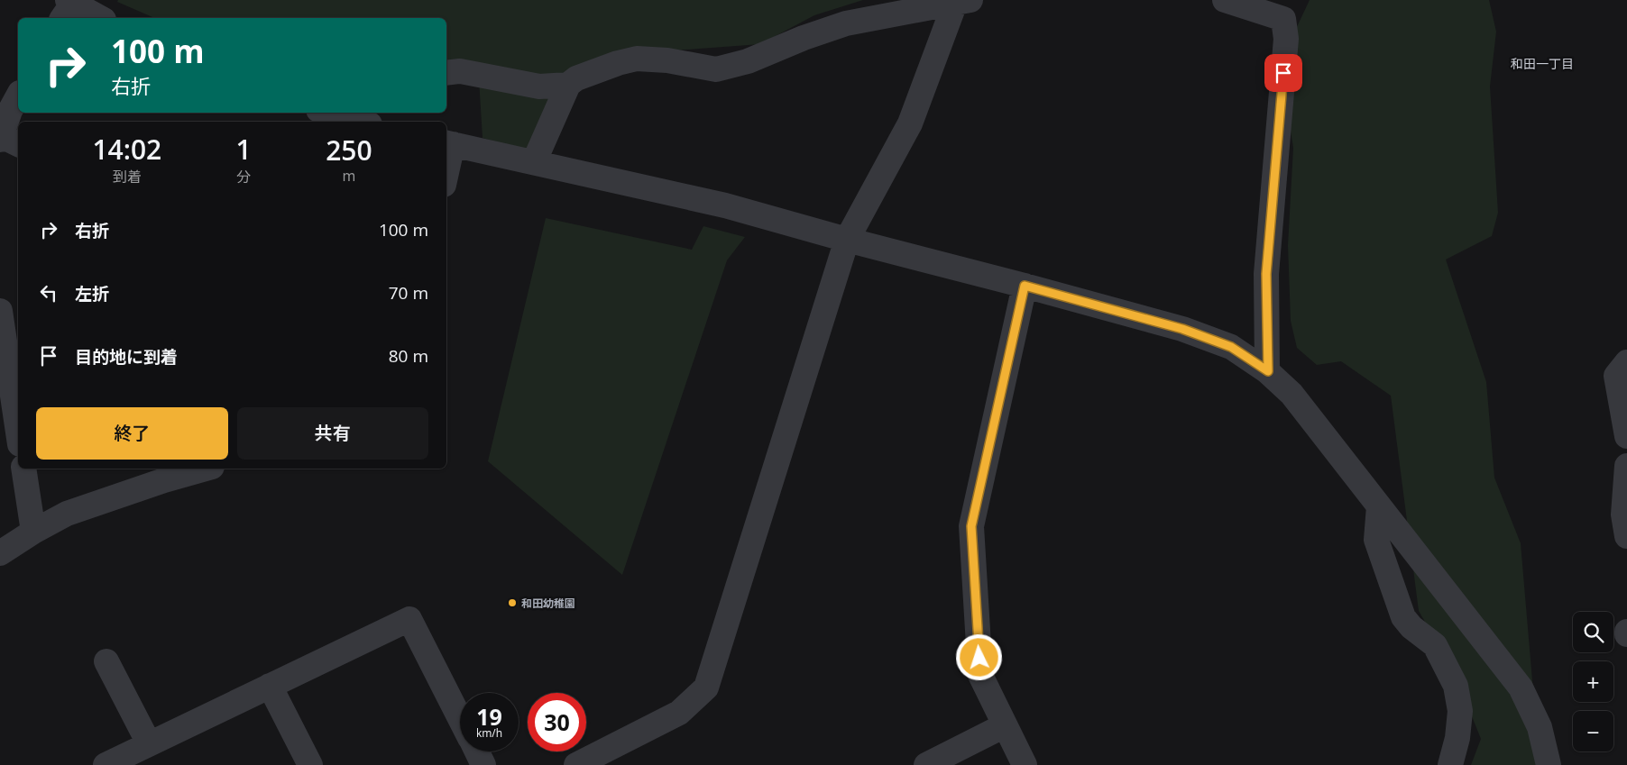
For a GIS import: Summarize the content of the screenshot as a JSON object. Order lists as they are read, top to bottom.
{
  "districts": ["和田一丁目"],
  "places": ["和田幼稚園"],
  "page": {
    "turn": ["100 m", "右折"],
    "eta": [
      "14:02",
      "到着",
      "1",
      "分",
      "250",
      "m"
    ],
    "list": [
      {
        "name": "右折",
        "value": "100 m"
      },
      {
        "name": "左折",
        "value": "70 m"
      },
      {
        "name": "目的地に到着",
        "value": "80 m"
      }
    ],
    "buttons": ["終了", "共有"],
    "map_buttons": ["+", "−"],
    "speed": "19 km/h",
    "limit": "30"
  }
}
